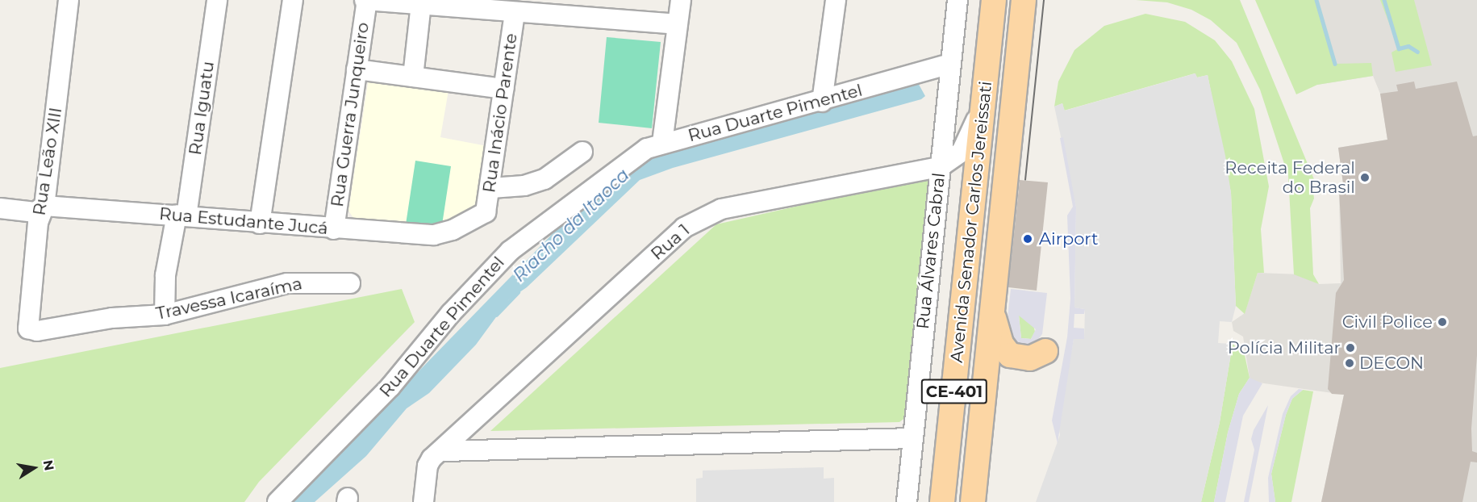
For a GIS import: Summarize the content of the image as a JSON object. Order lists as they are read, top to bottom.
{
  "streets": {
    "main road": ["Avenida Senador Carlos Jereissati", "CE-401"],
    "street": [
      "Rua Iguatu",
      "Rua Inácio Parente",
      "Rua Duarte Pimentel",
      "Rua Guerra Junqueiro",
      "Rua Leão XIII",
      "Rua Estudante Jucá",
      "Rua 1",
      "Rua Álvares Cabral",
      "Travessa Icaraíma"
    ]
  },
  "crossings": [
    ["Rua Iguatu", "Rua Estudante Jucá"],
    ["Rua Iguatu", "Travessa Icaraíma"],
    ["Rua Inácio Parente", "Rua Estudante Jucá"],
    ["Rua Duarte Pimentel", "Rua Álvares Cabral"],
    ["Rua Guerra Junqueiro", "Rua Estudante Jucá"],
    ["Rua Leão XIII", "Rua Estudante Jucá"],
    ["Rua Leão XIII", "Travessa Icaraíma"],
    ["Avenida Senador Carlos Jereissati", "Rua 1"],
    ["Rua 1", "Rua Álvares Cabral"]
  ],
  "water": ["Riacho da Itaoca"],
  "places": [
    "Receita Federal do Brasil",
    "Airport",
    "Civil Police",
    "Polícia Militar",
    "DECON"
  ],
  "north": "right"
}
